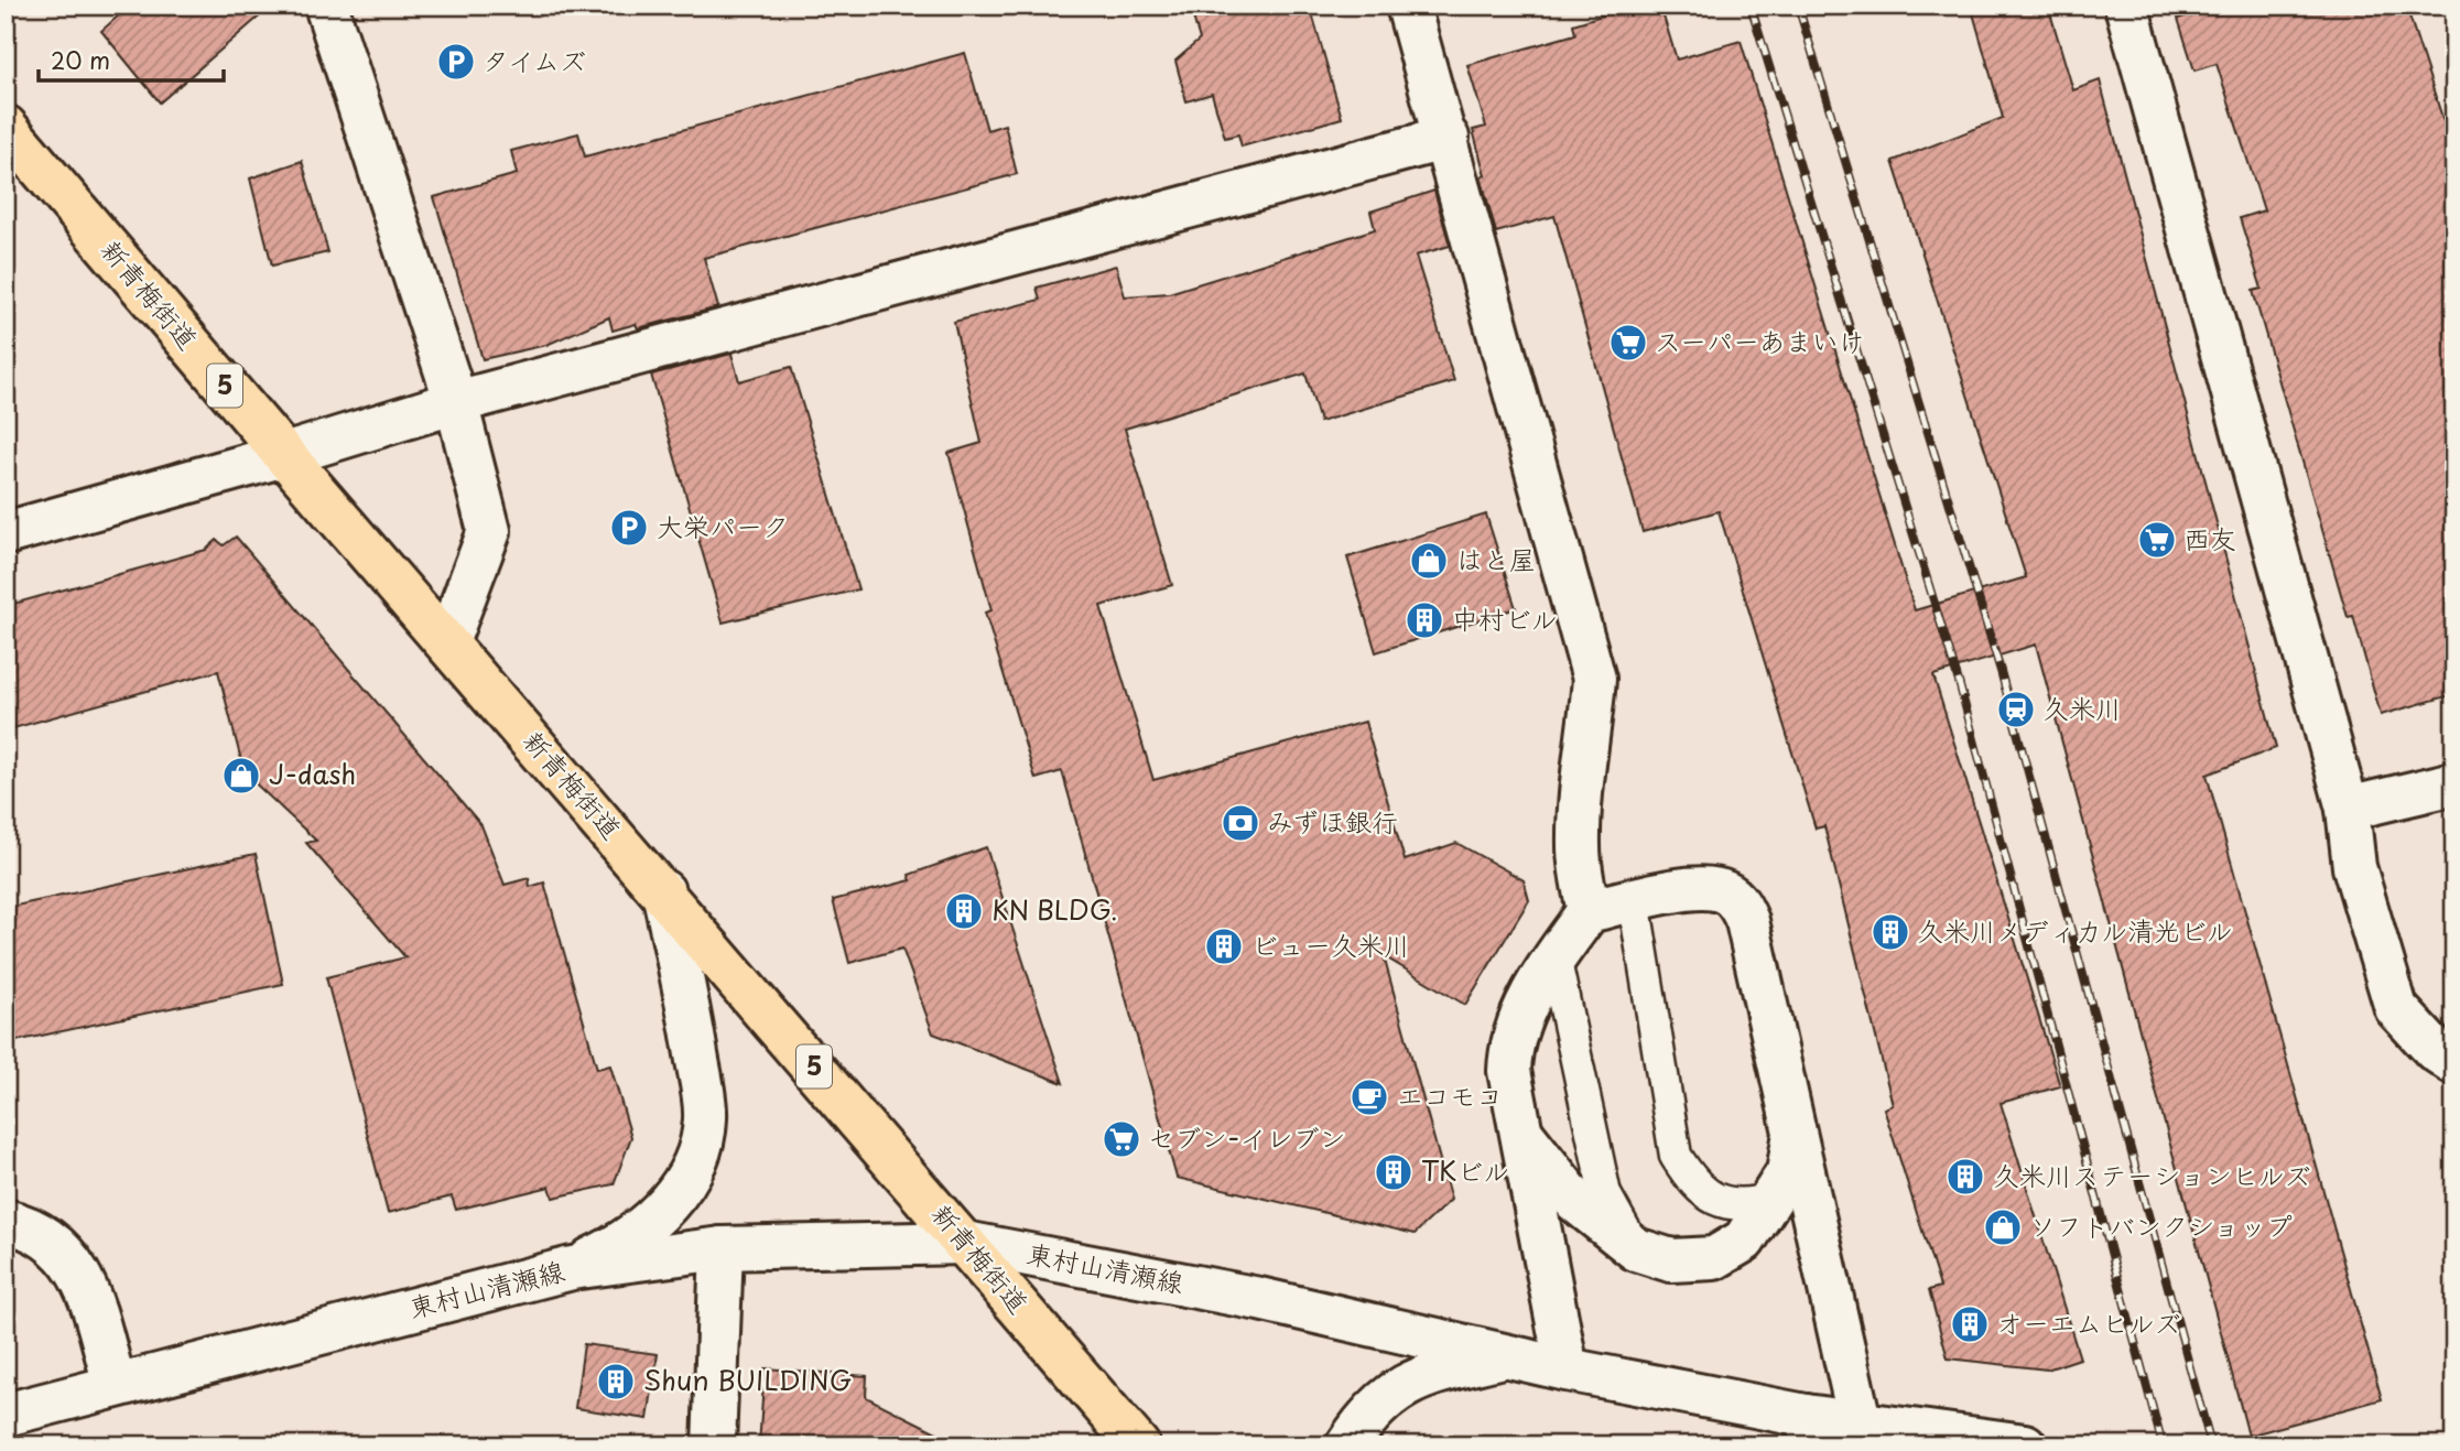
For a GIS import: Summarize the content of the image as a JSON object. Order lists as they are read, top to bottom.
{
  "streets": {
    "main road": ["新青梅街道", "5"],
    "street": ["東村山清瀬線"]
  },
  "crossings": [
    ["新青梅街道", "東村山清瀬線"]
  ],
  "places": {
    "parking": ["タイムズ", "大栄パーク"],
    "supermarket": ["スーパーあまいけ", "西友", "セブン-イレブン"],
    "shop": ["はと屋", "J-dash", "ソフトバンクショップ"],
    "building": [
      "中村ビル",
      "KN BLDG.",
      "久米川メディカル清光ビル",
      "ビュー久米川",
      "TKビル",
      "久米川ステーションヒルズ",
      "オーエムヒルズ",
      "Shun BUILDING"
    ],
    "station": ["久米川"],
    "bank": ["みずほ銀行"],
    "cafe": ["エコモコ"]
  },
  "scale_bar": "20 m"
}
